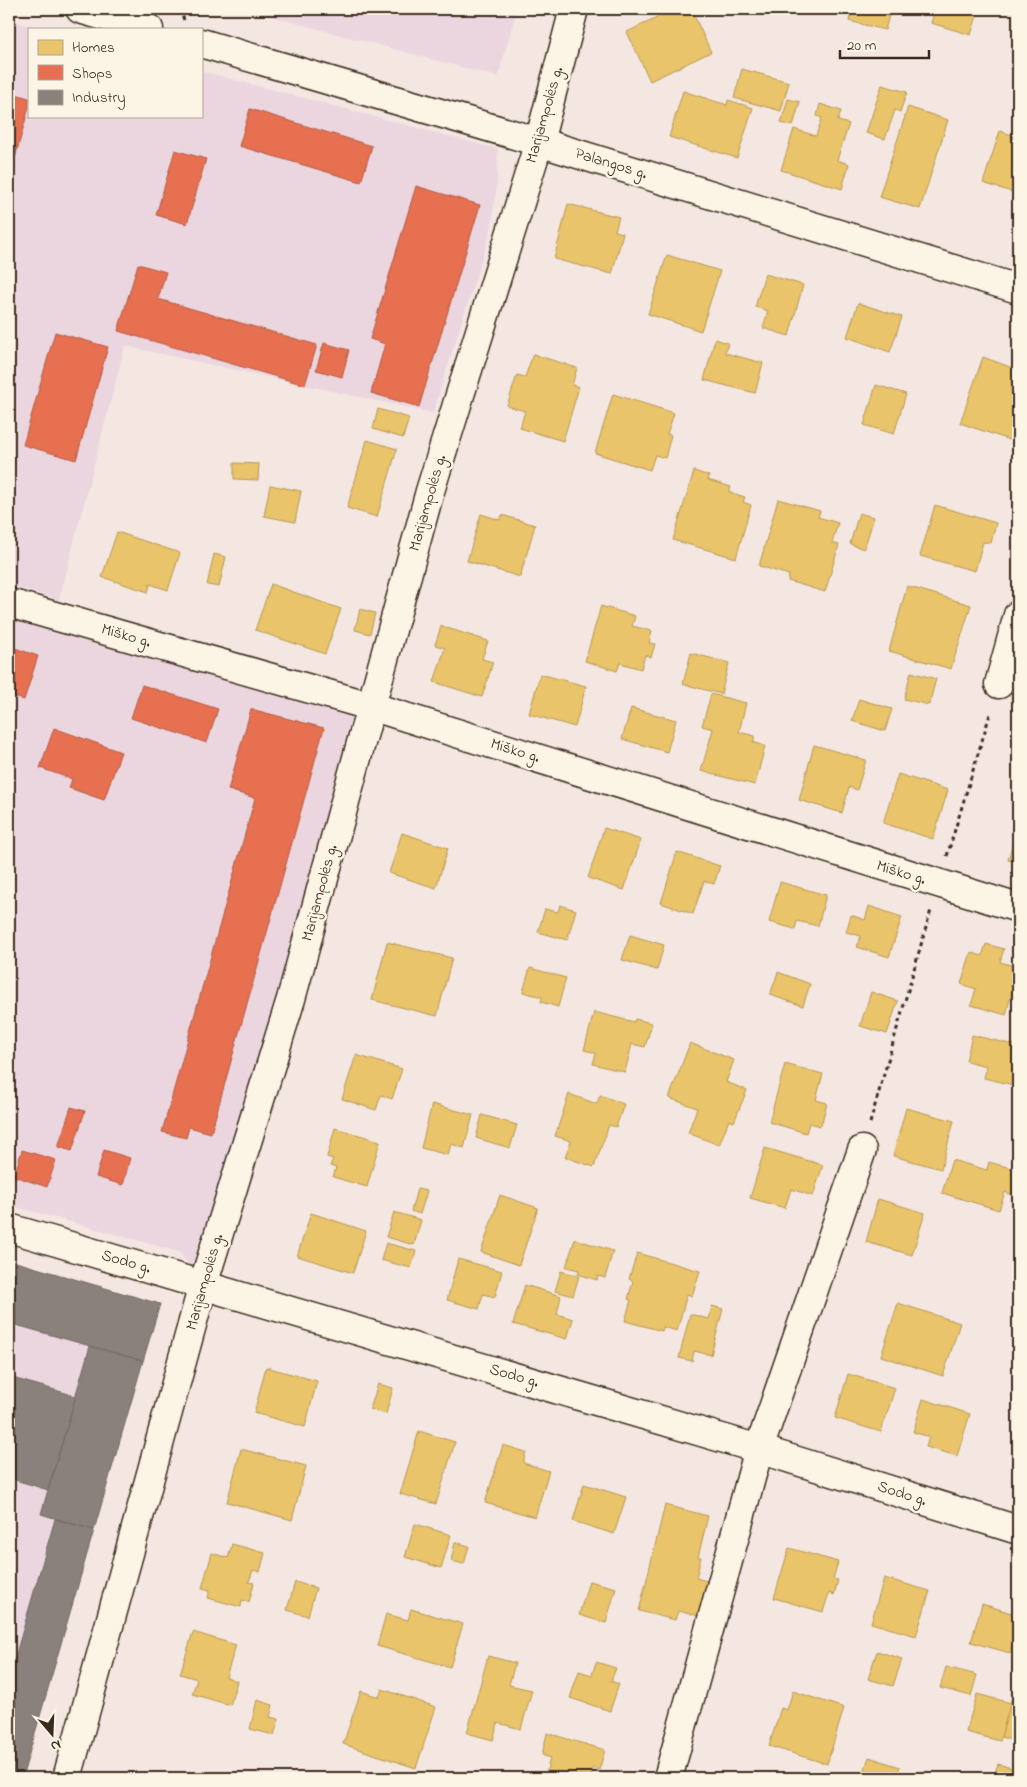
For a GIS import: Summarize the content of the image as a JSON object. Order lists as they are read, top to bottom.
{
  "streets": {
    "street": [
      "Marijampolės g.",
      "Palangos g.",
      "Miško g.",
      "Sodo g."
    ]
  },
  "crossings": [
    ["Marijampolės g.", "Palangos g."],
    ["Marijampolės g.", "Miško g."],
    ["Marijampolės g.", "Sodo g."]
  ],
  "legend": ["Homes", "Shops", "Industry"],
  "scale_bar": "20 m",
  "north": "bottom"
}
